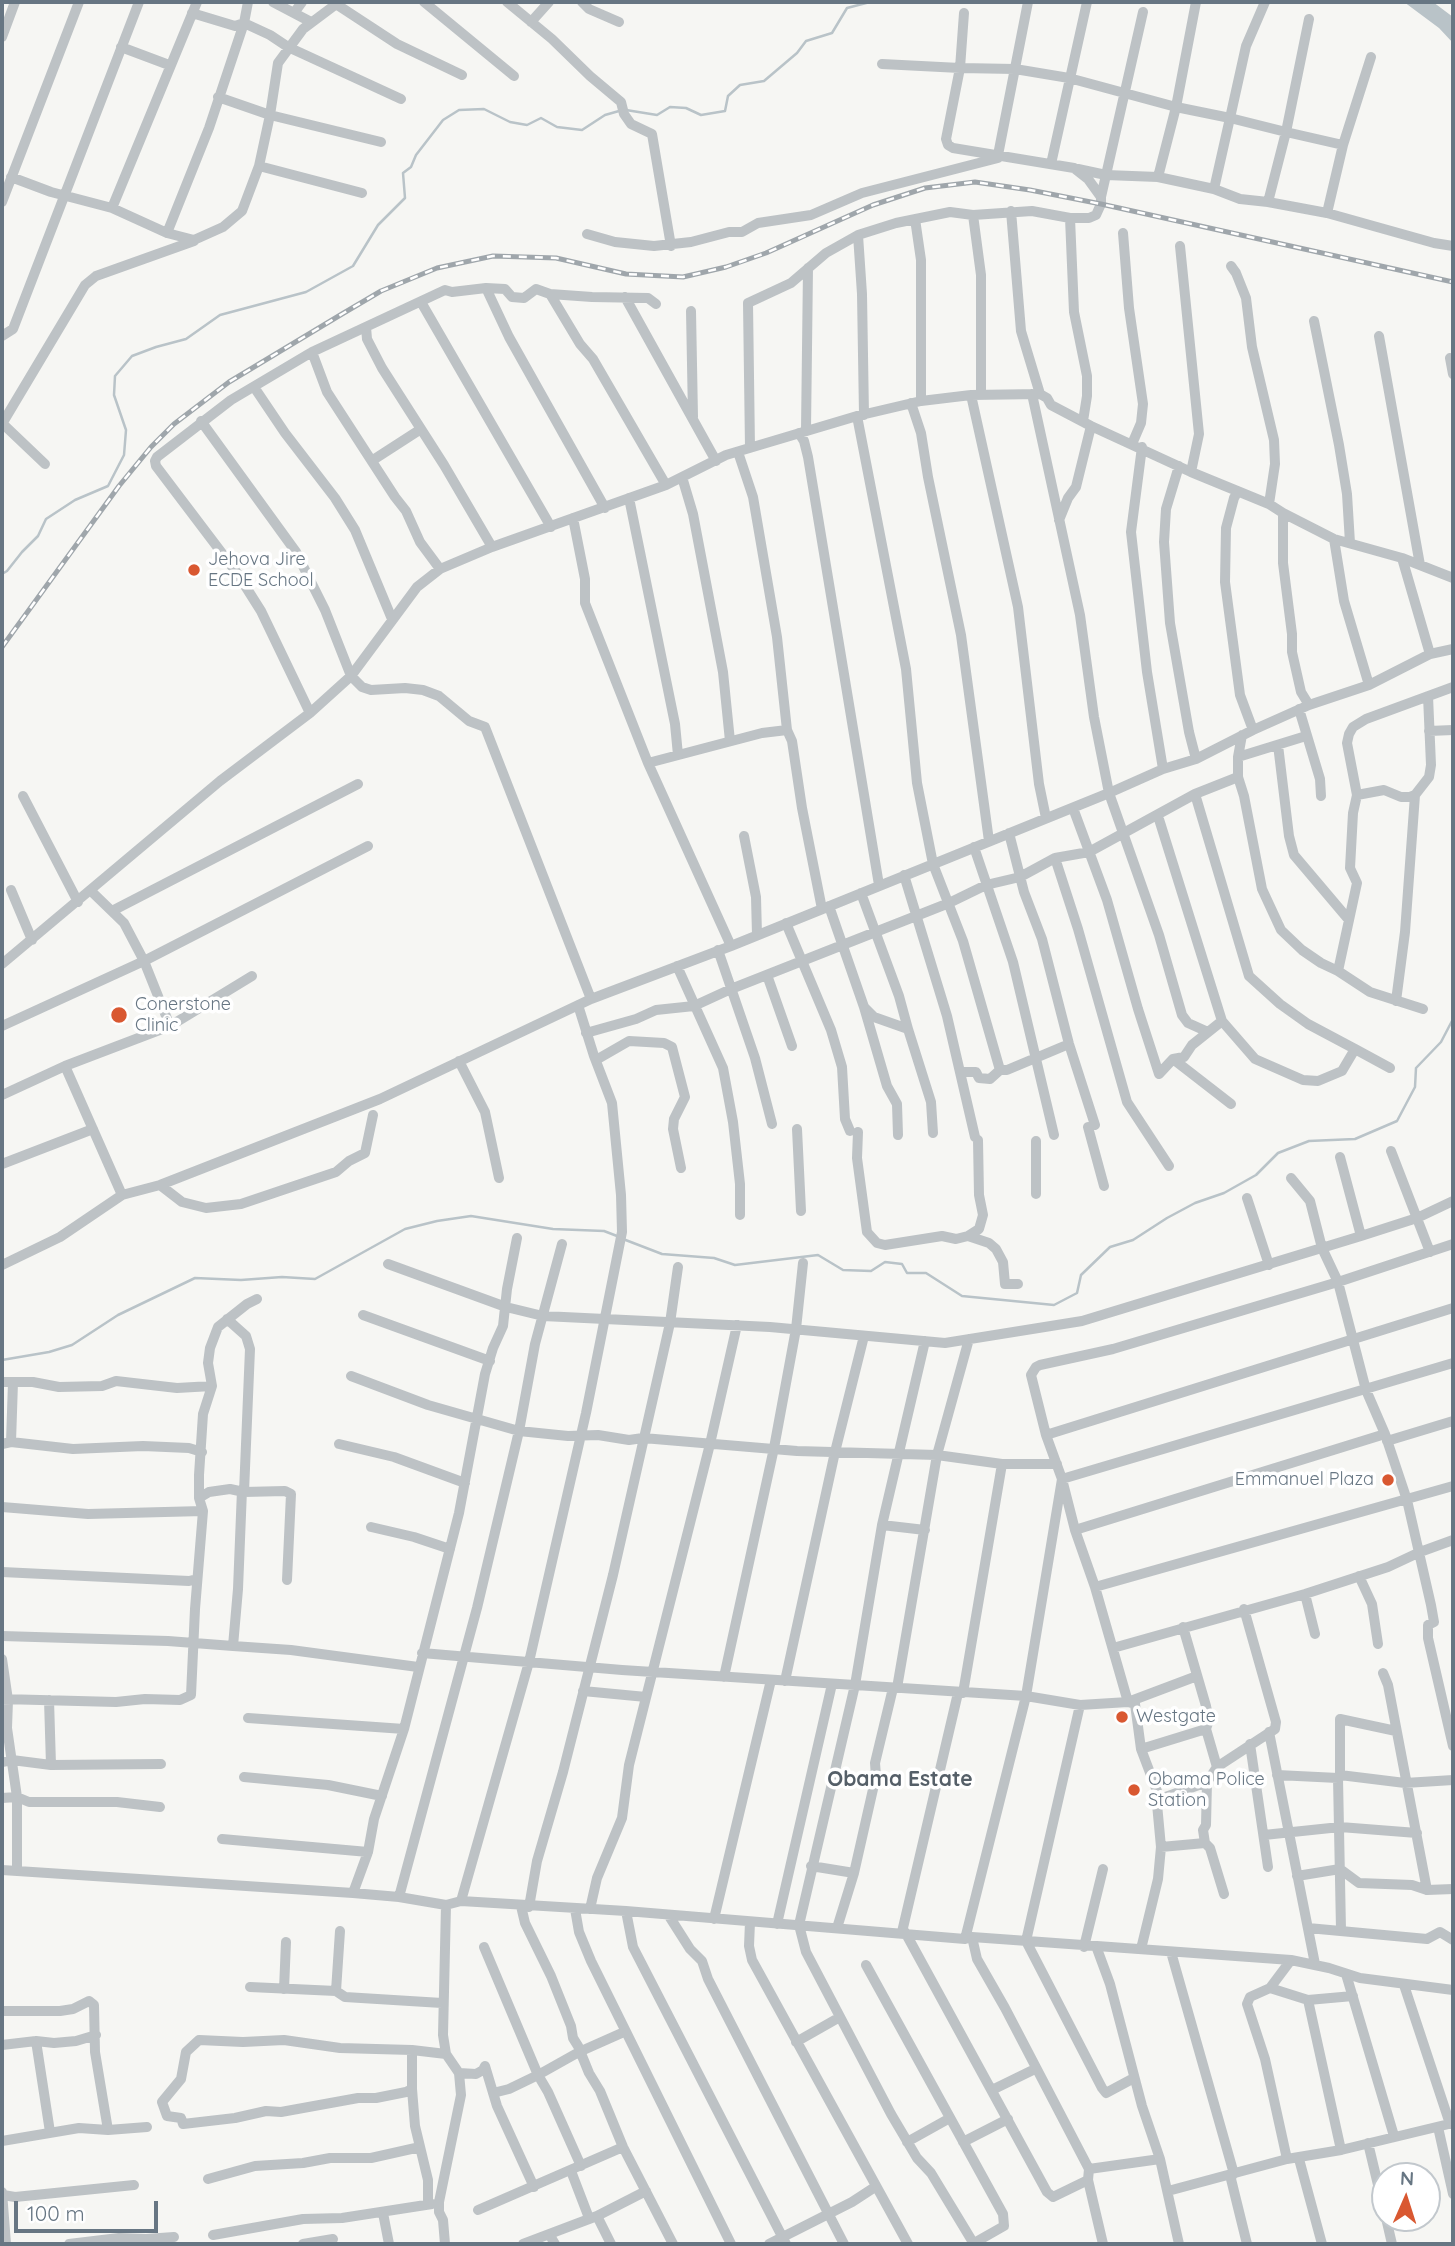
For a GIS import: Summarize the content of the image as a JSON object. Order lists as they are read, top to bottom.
{
  "districts": ["Obama Estate"],
  "places": [
    "Jehova Jire ECDE School",
    "Conerstone Clinic",
    "Emmanuel Plaza",
    "Westgate",
    "Obama Police Station"
  ],
  "scale_bar": "100 m",
  "north": "top"
}
